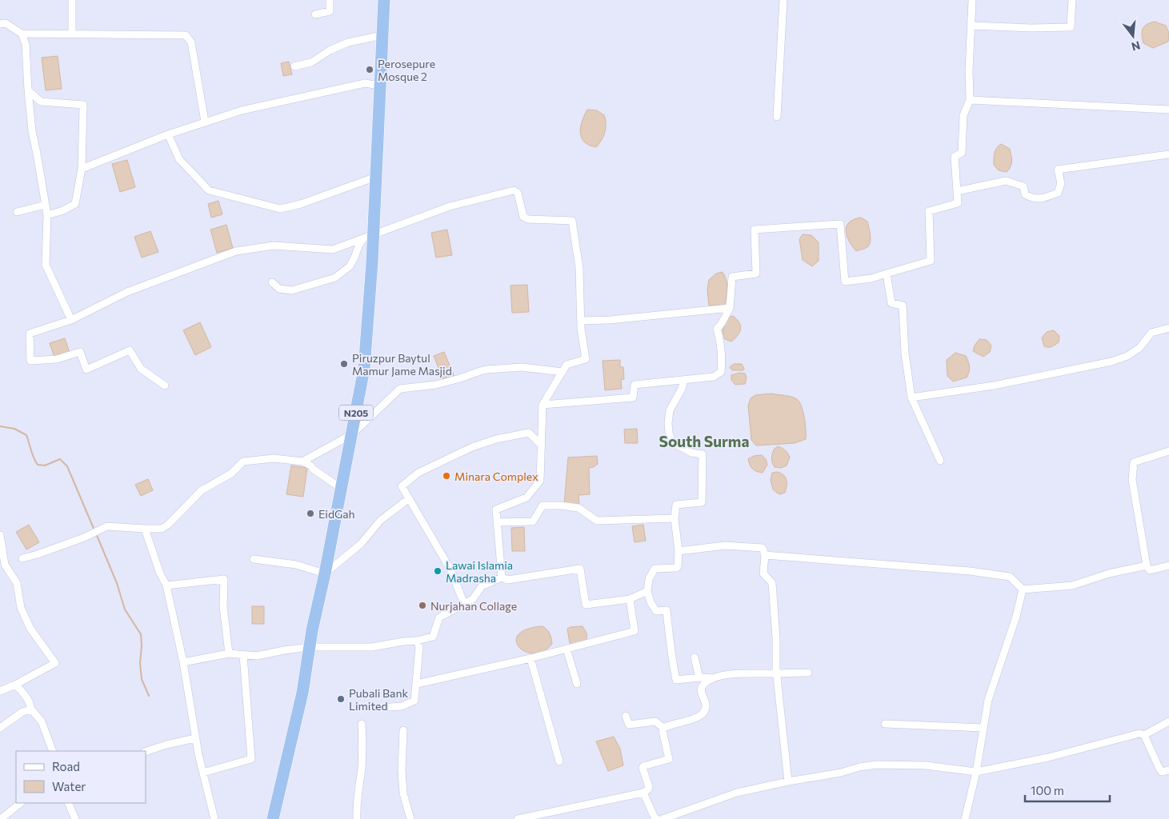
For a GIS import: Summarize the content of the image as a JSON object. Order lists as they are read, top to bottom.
{
  "streets": {
    "highway": ["N205"]
  },
  "districts": ["South Surma"],
  "places": [
    "Perosepure Mosque 2",
    "Piruzpur Baytul Mamur Jame Masjid",
    "Minara Complex",
    "EidGah",
    "Lawai Islamia Madrasha",
    "Nurjahan Collage",
    "Pubali Bank Limited"
  ],
  "legend": ["Road", "Water"],
  "scale_bar": "100 m",
  "north": "bottom"
}
